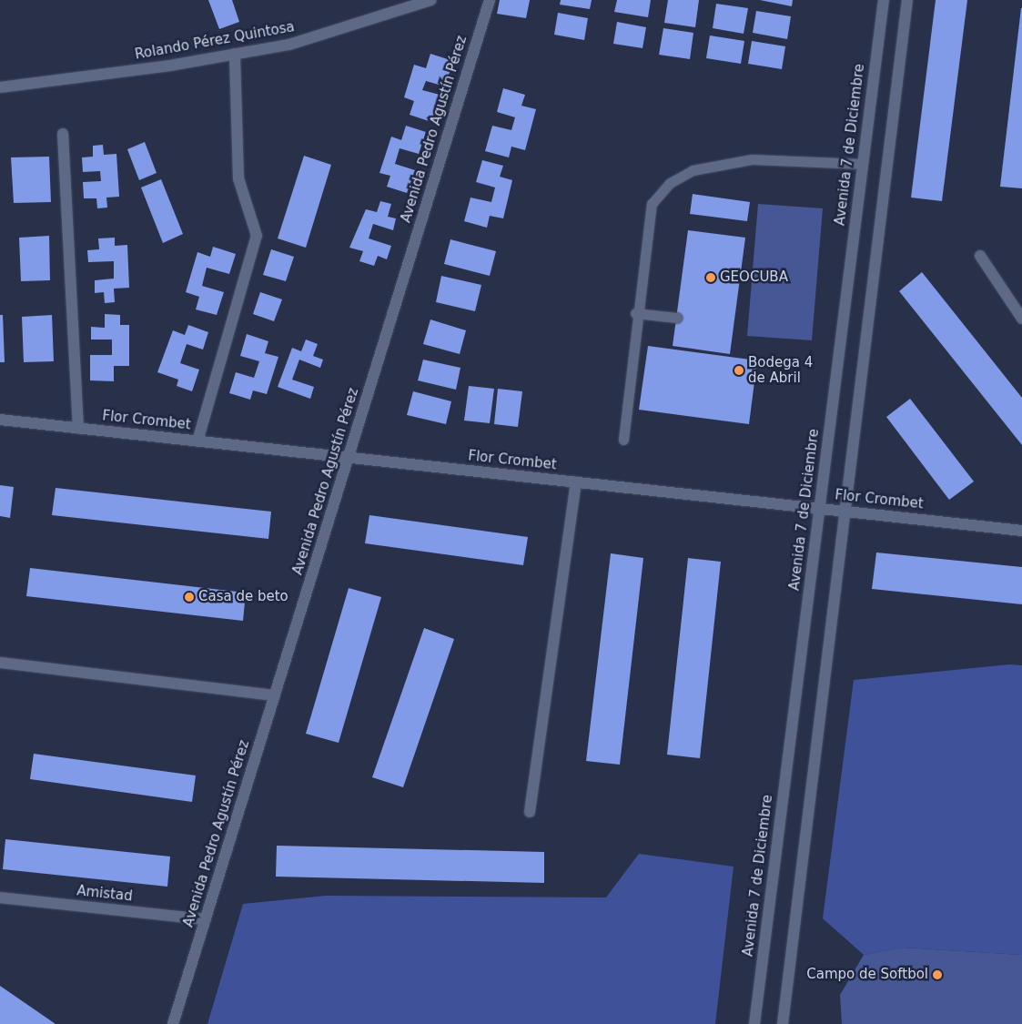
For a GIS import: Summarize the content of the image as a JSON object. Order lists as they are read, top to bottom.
{
  "streets": {
    "street": [
      "Rolando Pérez Quintosa",
      "Avenida Pedro Agustín Pérez",
      "Avenida 7 de Diciembre",
      "Flor Crombet",
      "Amistad"
    ]
  },
  "crossings": [
    ["Avenida Pedro Agustín Pérez", "Flor Crombet"],
    ["Avenida Pedro Agustín Pérez", "Amistad"],
    ["Avenida 7 de Diciembre", "Flor Crombet"]
  ],
  "places": [
    "GEOCUBA",
    "Bodega 4 de Abril",
    "Casa de beto",
    "Campo de Softbol"
  ]
}
